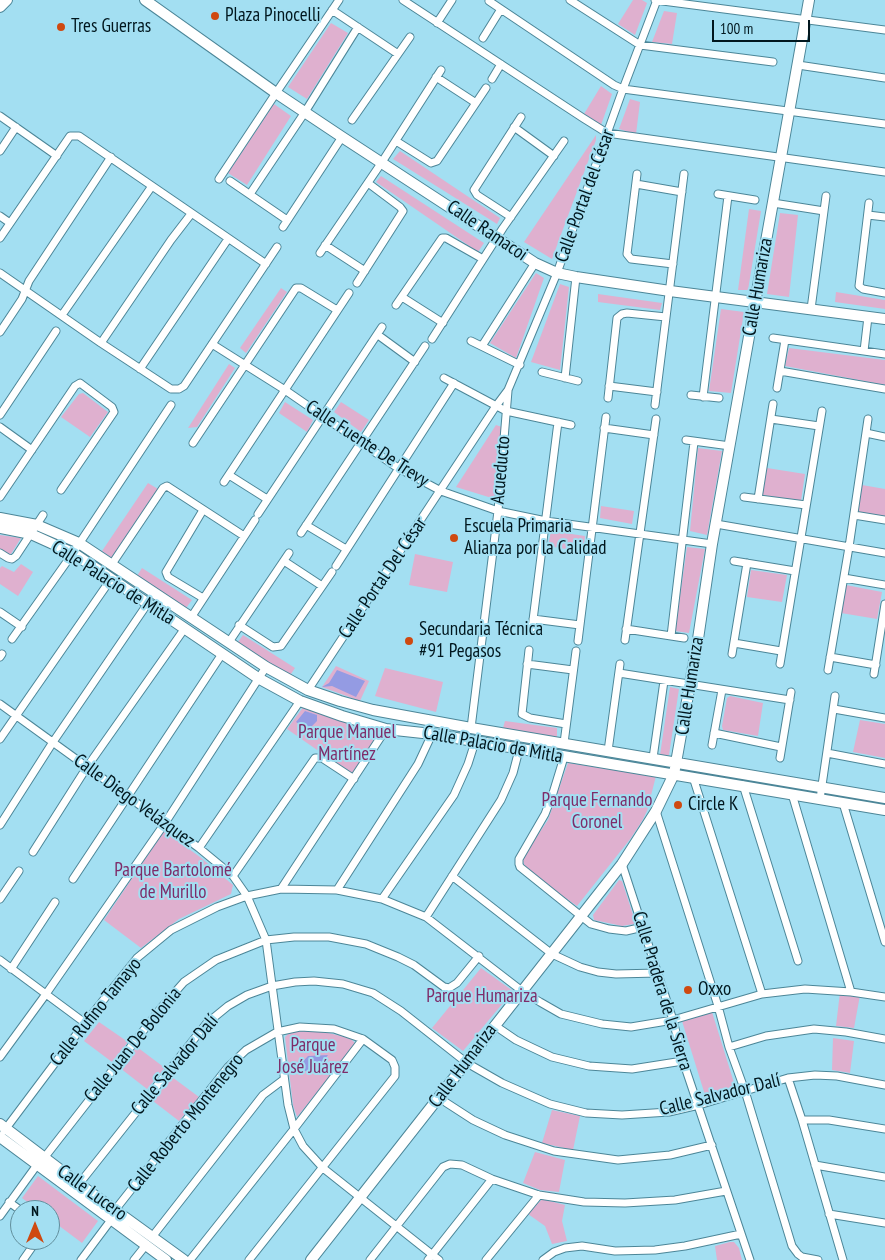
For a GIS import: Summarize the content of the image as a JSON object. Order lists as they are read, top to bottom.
{
  "streets": {
    "street": [
      "Calle Portal del César",
      "Calle Ramacoi",
      "Calle Humariza",
      "Calle Fuente De Trevy",
      "Acueducto",
      "Calle Portal Del César",
      "Calle Palacio de Mitla",
      "Calle Diego Velázquez",
      "Calle Pradera de la Sierra",
      "Calle Rufino Tamayo",
      "Calle Juan De Bolonia",
      "Calle Salvador Dalí",
      "Calle Roberto Montenegro",
      "Calle Lucero"
    ]
  },
  "crossings": [
    ["Calle Portal del César", "Calle Ramacoi"],
    ["Calle Portal del César", "Acueducto"],
    ["Calle Portal del César", "Calle Portal Del César"],
    ["Calle Ramacoi", "Calle Humariza"],
    ["Calle Humariza", "Calle Fuente De Trevy"],
    ["Calle Humariza", "Calle Palacio de Mitla"],
    ["Calle Humariza", "Calle Diego Velázquez"],
    ["Calle Humariza", "Calle Pradera de la Sierra"],
    ["Calle Humariza", "Calle Rufino Tamayo"],
    ["Calle Humariza", "Calle Salvador Dalí"],
    ["Calle Fuente De Trevy", "Acueducto"],
    ["Calle Fuente De Trevy", "Calle Portal Del César"],
    ["Acueducto", "Calle Portal Del César"],
    ["Acueducto", "Calle Palacio de Mitla"],
    ["Calle Portal Del César", "Calle Palacio de Mitla"],
    ["Calle Diego Velázquez", "Calle Rufino Tamayo"],
    ["Calle Diego Velázquez", "Calle Juan De Bolonia"],
    ["Calle Diego Velázquez", "Calle Salvador Dalí"],
    ["Calle Diego Velázquez", "Calle Roberto Montenegro"],
    ["Calle Pradera de la Sierra", "Calle Rufino Tamayo"],
    ["Calle Pradera de la Sierra", "Calle Salvador Dalí"],
    ["Calle Rufino Tamayo", "Calle Juan De Bolonia"],
    ["Calle Rufino Tamayo", "Calle Lucero"],
    ["Calle Juan De Bolonia", "Calle Lucero"],
    ["Calle Salvador Dalí", "Calle Lucero"],
    ["Calle Roberto Montenegro", "Calle Lucero"]
  ],
  "parks": [
    "Parque Manuel Martínez",
    "Parque Fernando Coronel",
    "Parque Bartolomé de Murillo",
    "Parque Humariza",
    "Parque José Juárez"
  ],
  "places": [
    "Plaza Pinocelli",
    "Tres Guerras",
    "Escuela Primaria Alianza por la Calidad",
    "Secundaria Técnica #91 Pegasos",
    "Circle K",
    "Oxxo"
  ],
  "scale_bar": "100 m",
  "north": "top"
}
